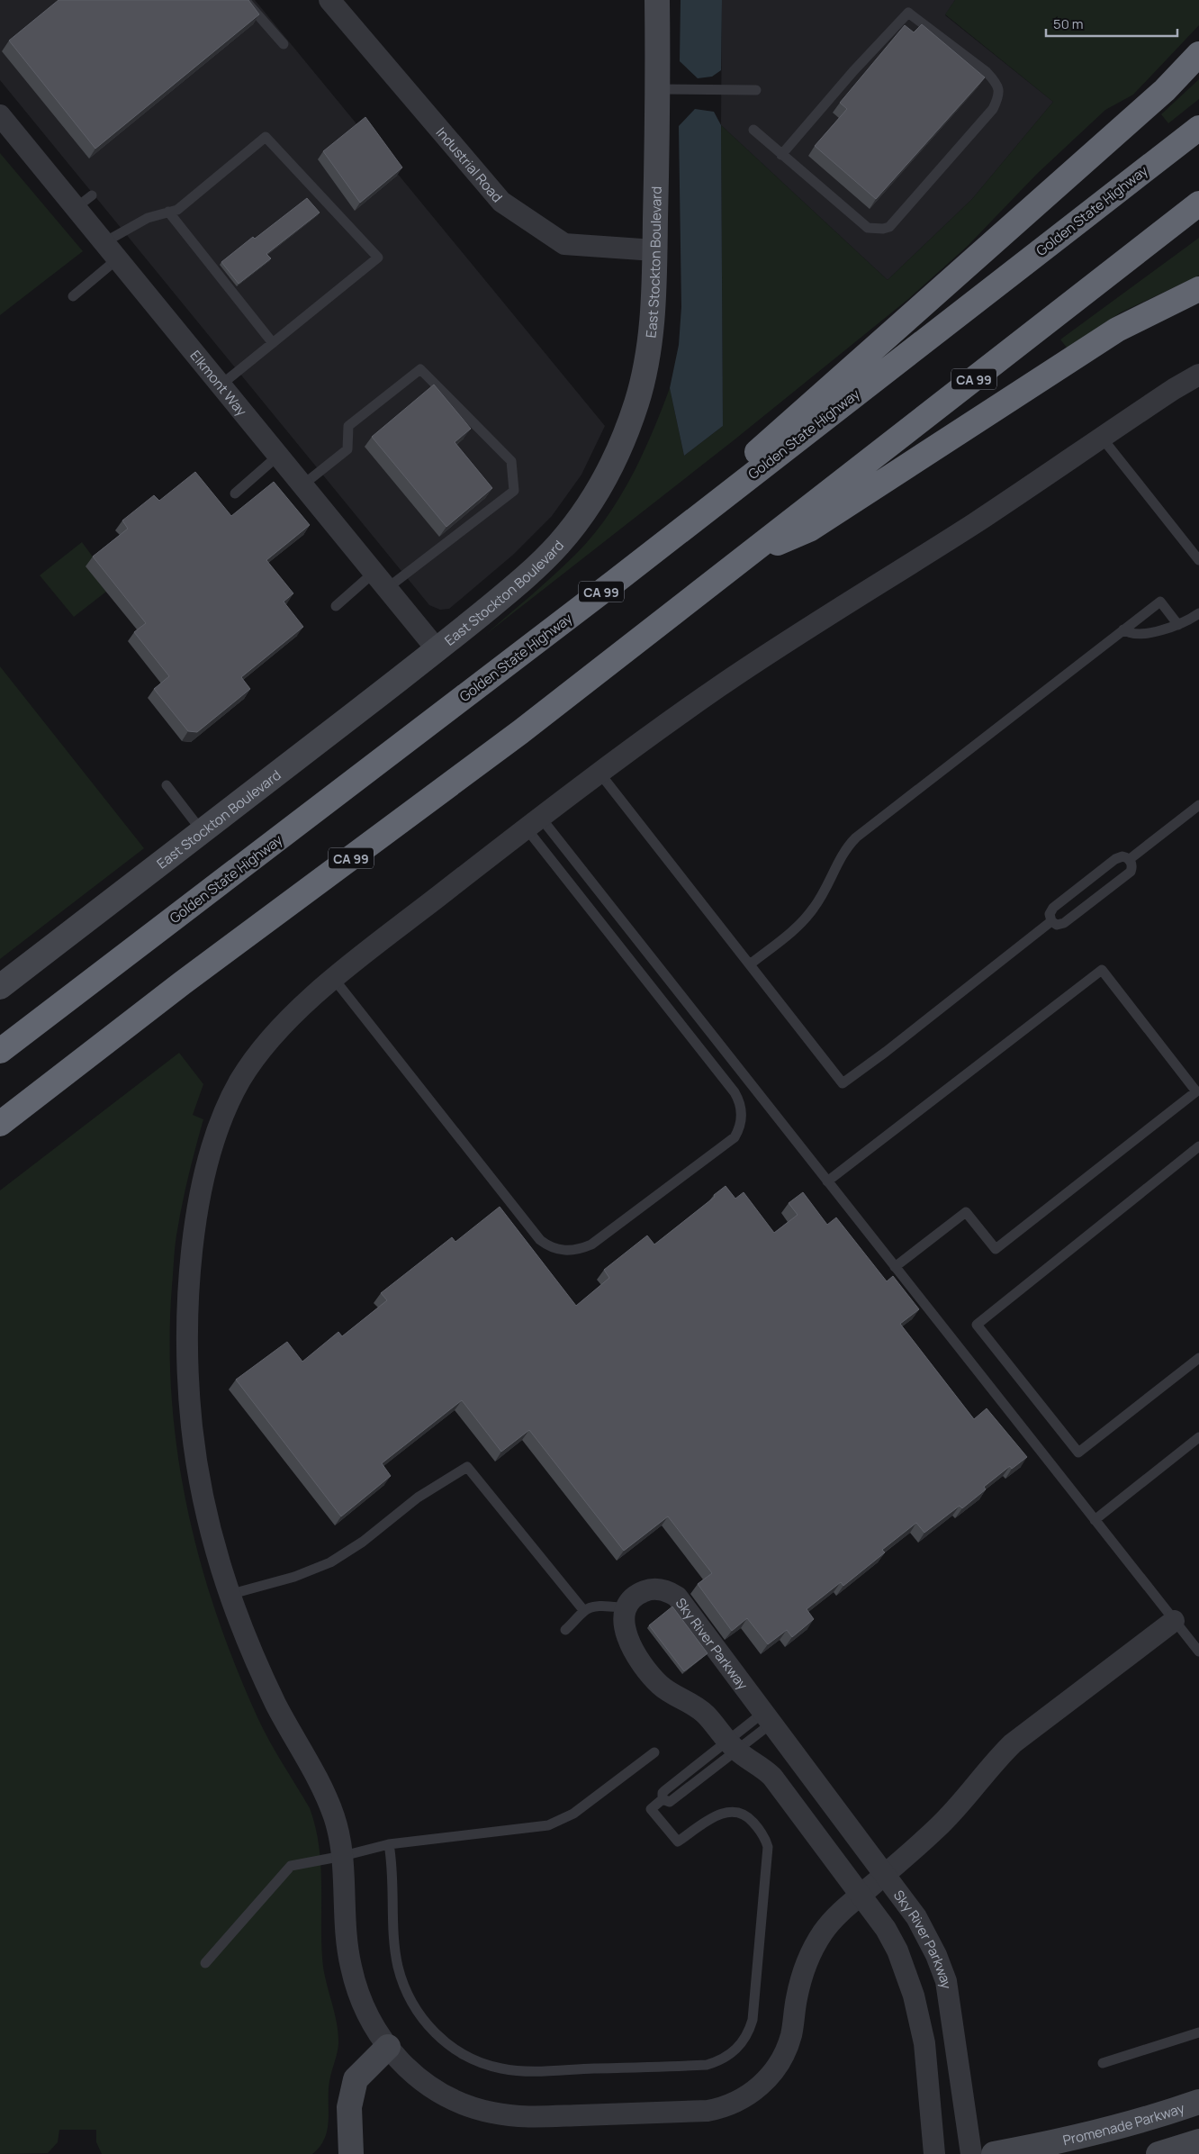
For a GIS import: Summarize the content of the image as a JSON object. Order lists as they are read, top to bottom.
{
  "streets": {
    "highway": ["Golden State Highway", "CA 99"],
    "main road": ["East Stockton Boulevard", "Promenade Parkway"],
    "street": ["Industrial Road", "Elkmont Way", "Sky River Parkway"]
  },
  "crossings": [
    ["Industrial Road", "East Stockton Boulevard"],
    ["East Stockton Boulevard", "Elkmont Way"]
  ],
  "scale_bar": "50 m"
}
